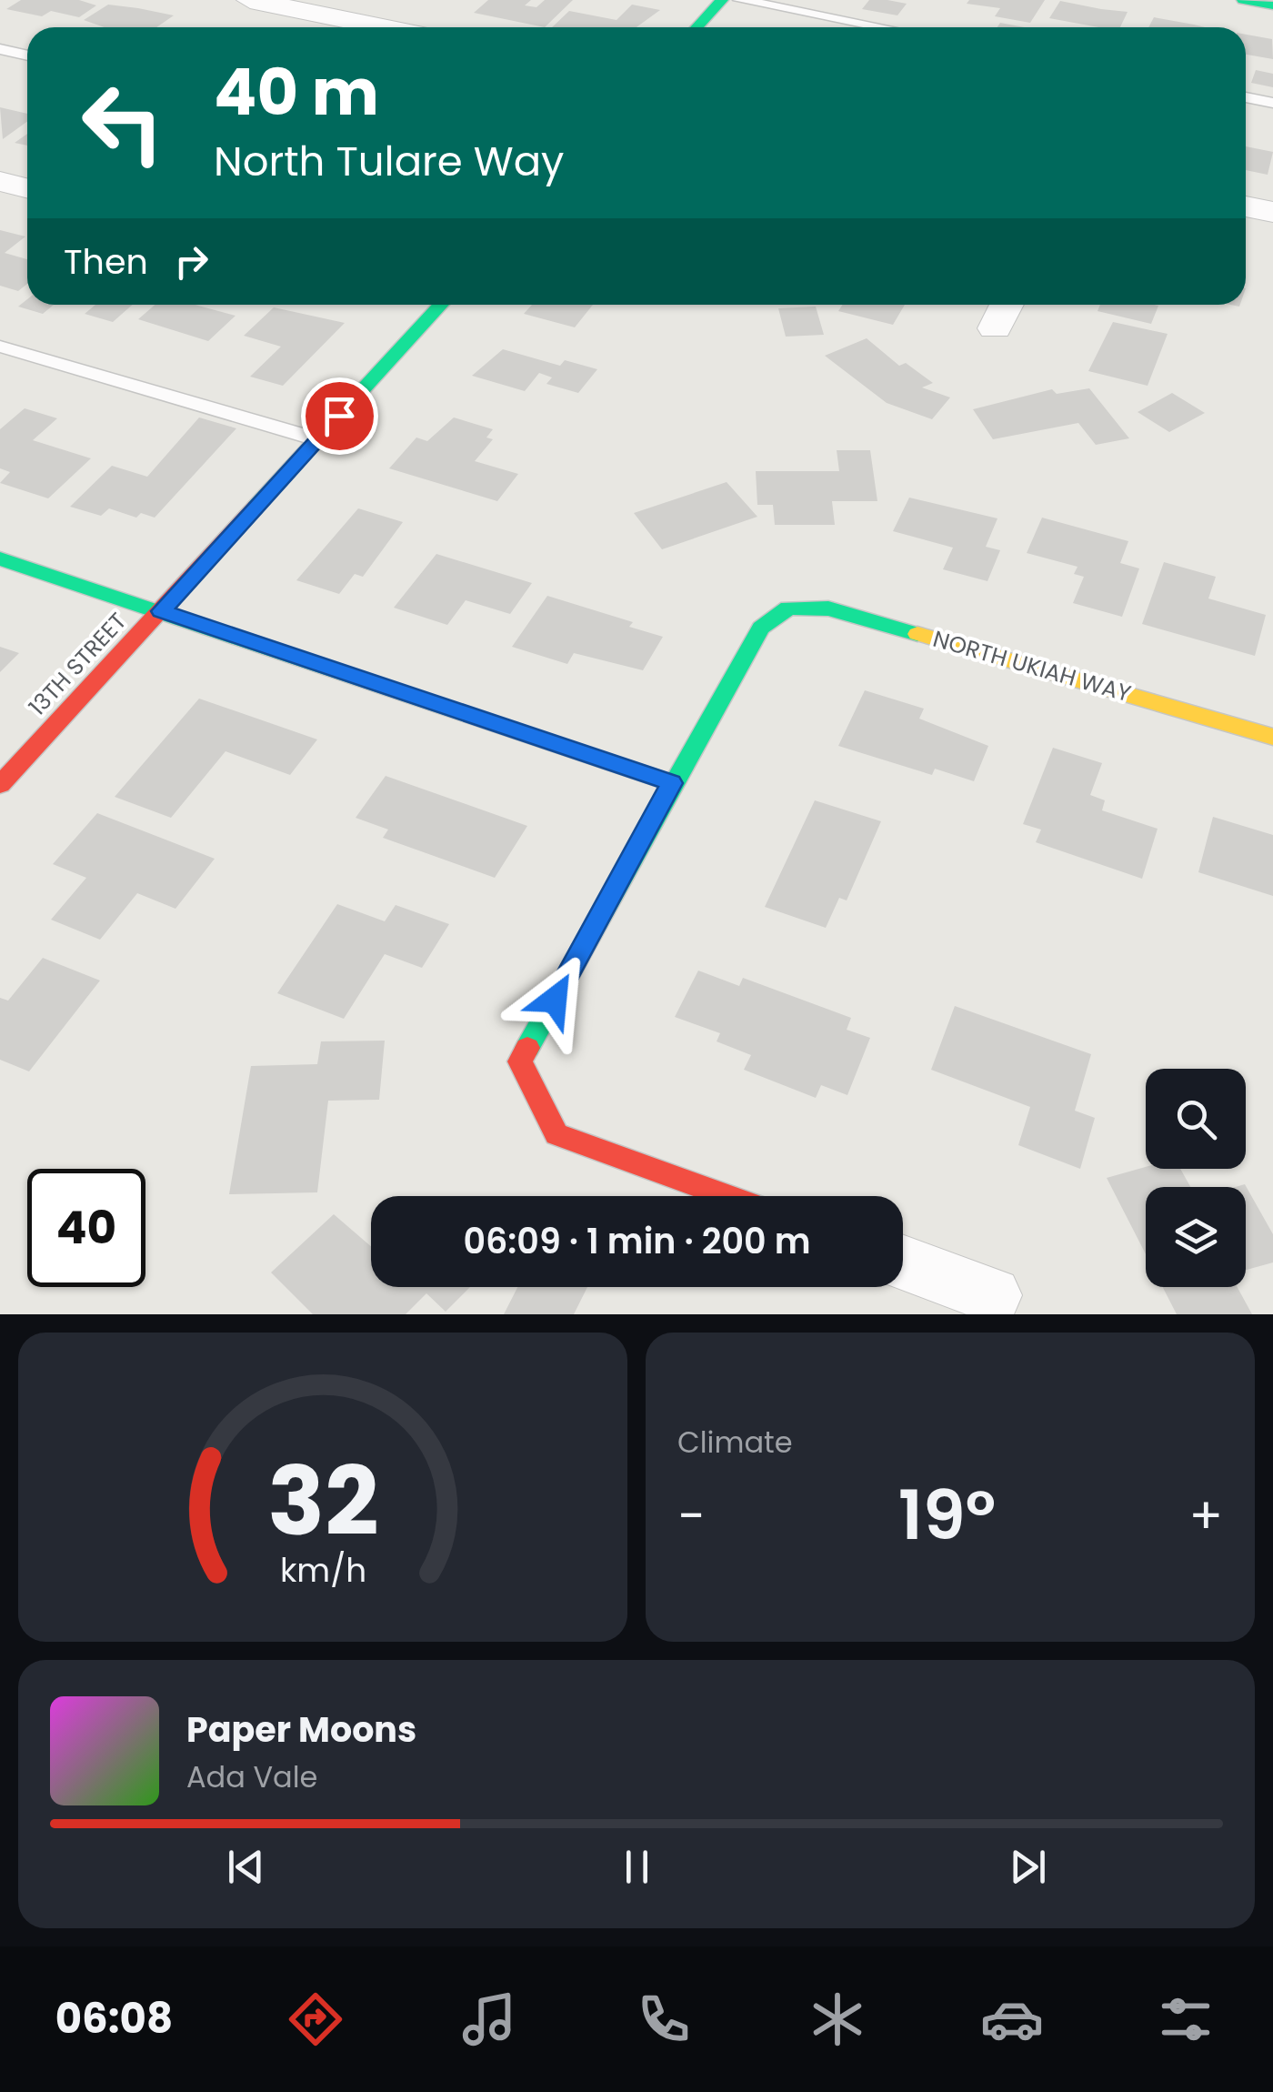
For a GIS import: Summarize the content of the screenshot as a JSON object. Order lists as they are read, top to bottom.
{
  "streets": {
    "street": ["13TH STREET", "NORTH UKIAH WAY"]
  },
  "page": {
    "turn": ["40 m", "North Tulare Way"],
    "then": "Then",
    "limit": "40",
    "trip": "06:09 · 1 min · 200 m",
    "tile": "Climate",
    "heat": ["−", "19°", "+"],
    "song": ["Paper Moons", "Ada Vale"],
    "tabs": "06:08",
    "gauge": ["32", "km/h"]
  }
}
